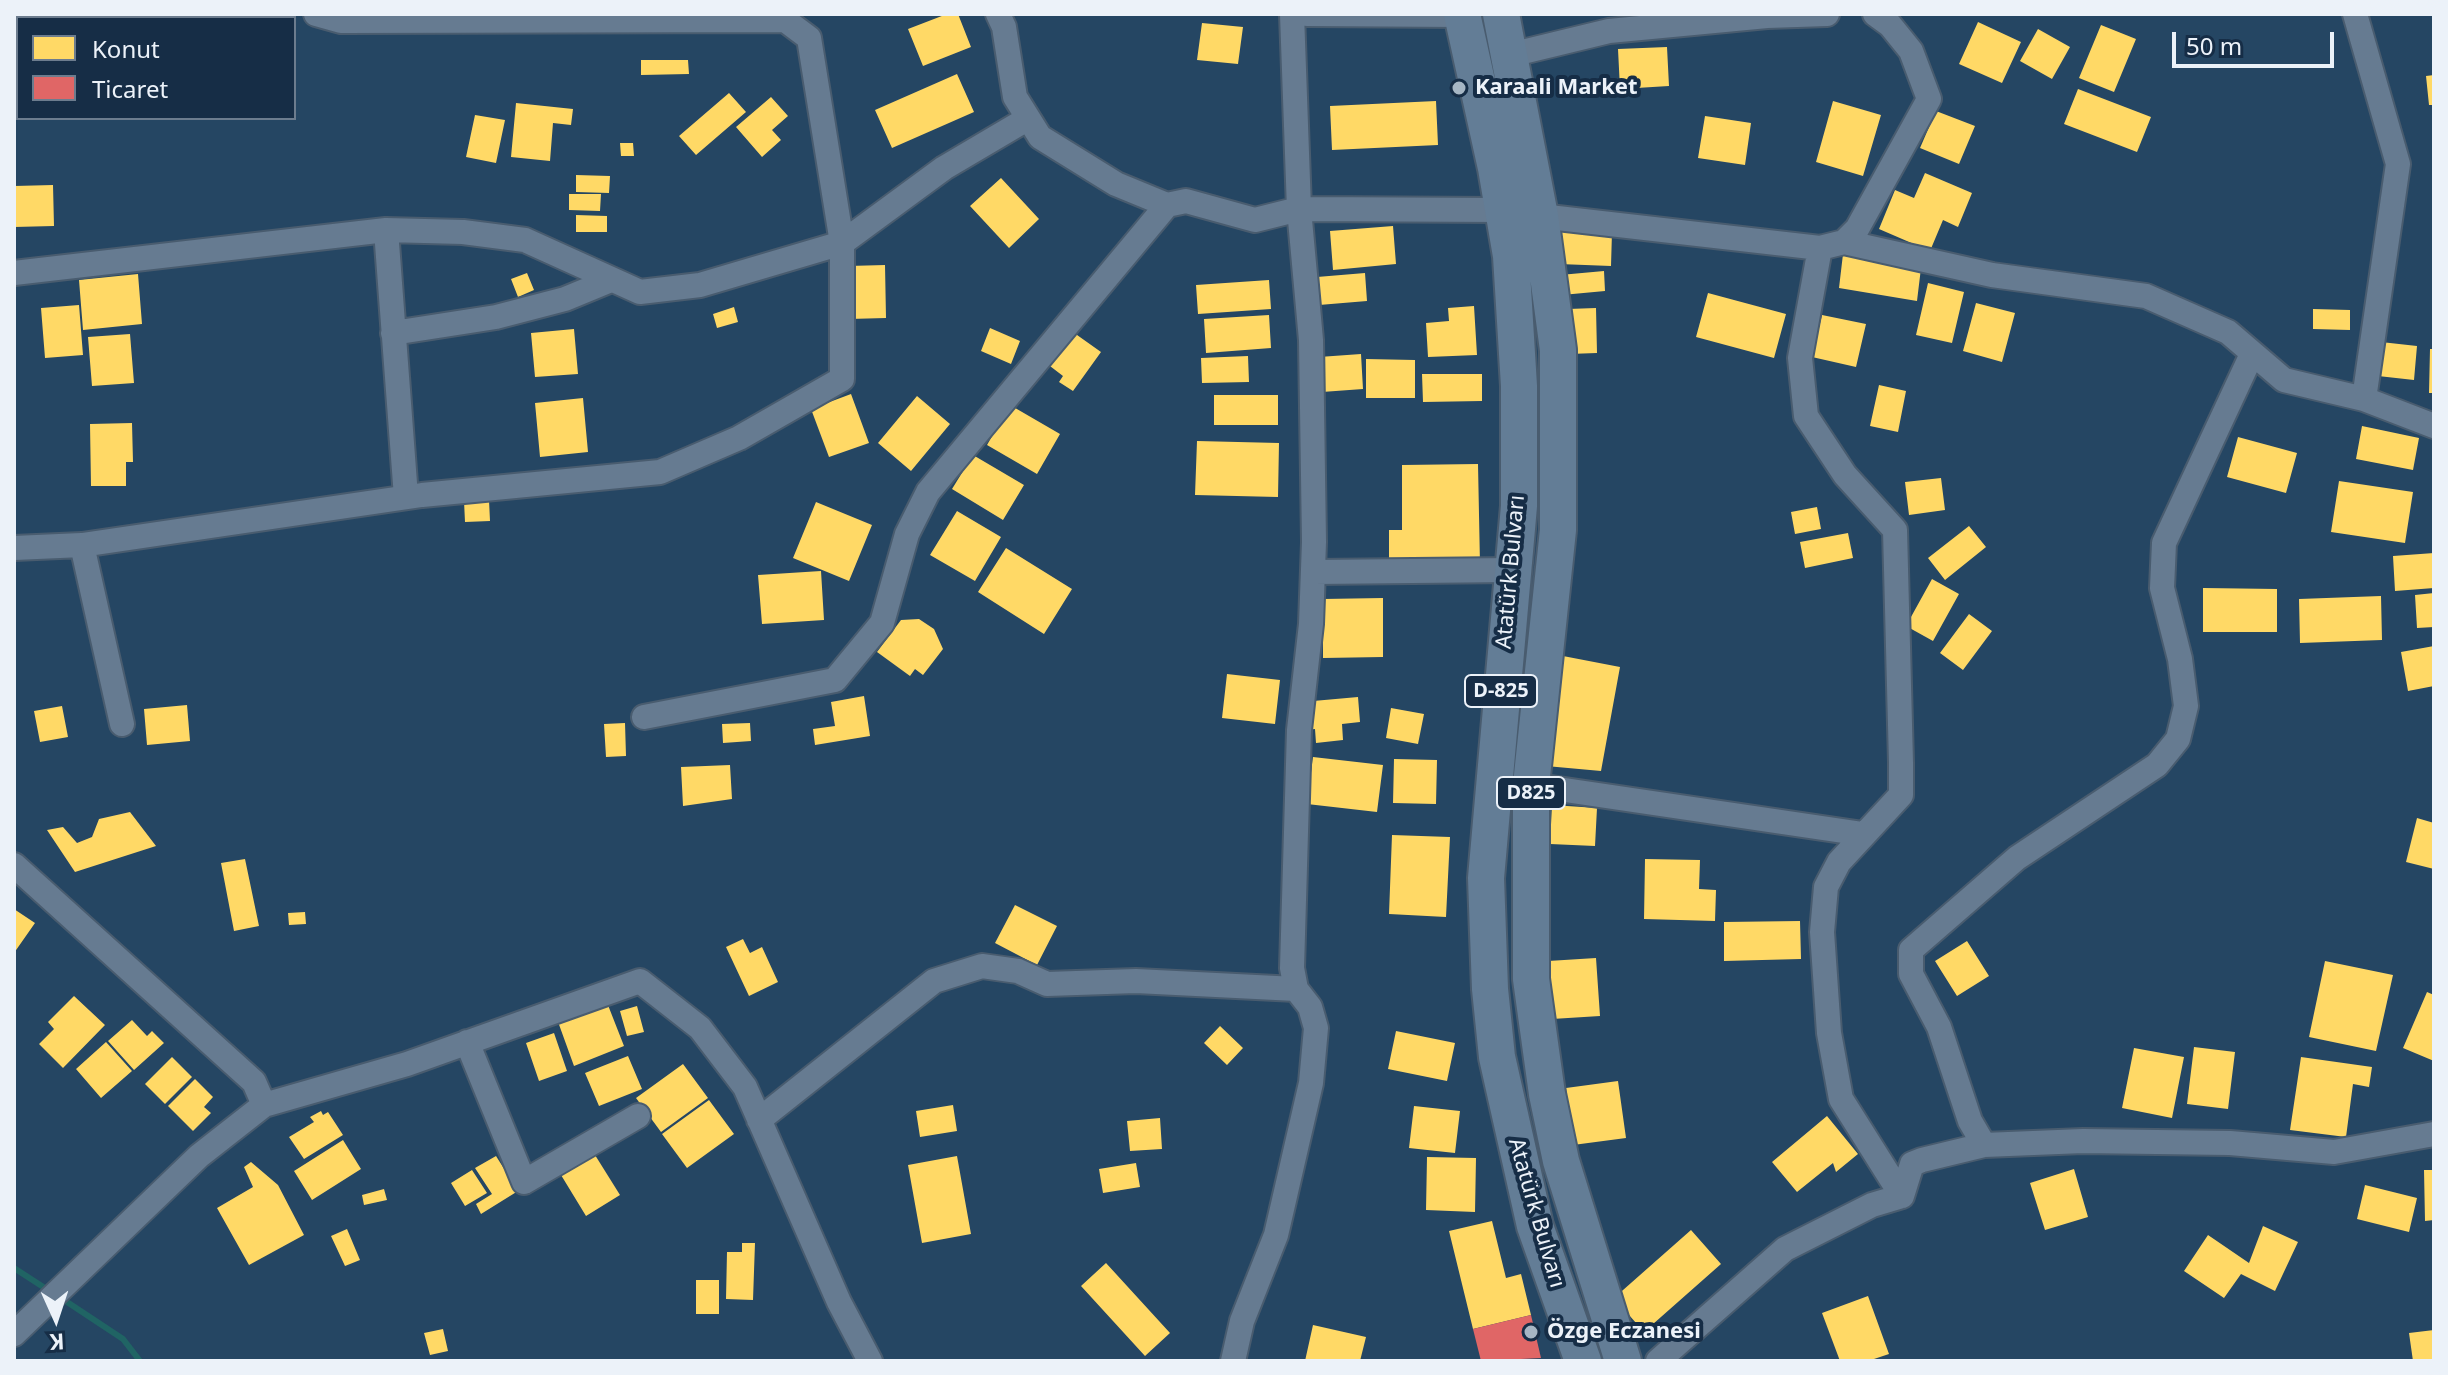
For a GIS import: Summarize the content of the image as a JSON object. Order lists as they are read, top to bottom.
{
  "streets": {
    "highway": ["Atatürk Bulvarı", "D-825", "D825"]
  },
  "places": ["Karaali Market", "Özge Eczanesi"],
  "legend": ["Konut", "Ticaret"],
  "scale_bar": "50 m",
  "north": "bottom"
}
